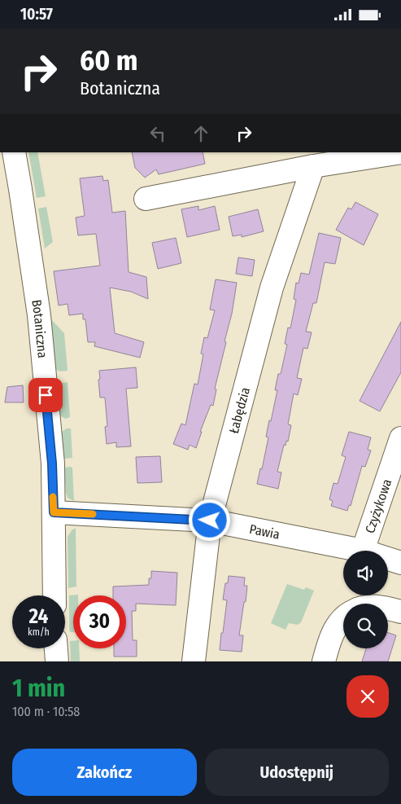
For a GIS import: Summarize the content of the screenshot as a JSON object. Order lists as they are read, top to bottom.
{
  "streets": {
    "street": [
      "Botaniczna",
      "Łabędzia",
      "Czyżykowa",
      "Pawia"
    ]
  },
  "crossings": [
    ["Botaniczna", "Pawia"],
    ["Łabędzia", "Pawia"],
    ["Czyżykowa", "Pawia"]
  ],
  "page": {
    "status": "10:57",
    "turn": ["60 m", "Botaniczna"],
    "speed": "24 km/h",
    "limit": "30",
    "heading": ["1 min", "100 m · 10:58"],
    "buttons": ["Zakończ", "Udostępnij"]
  }
}
